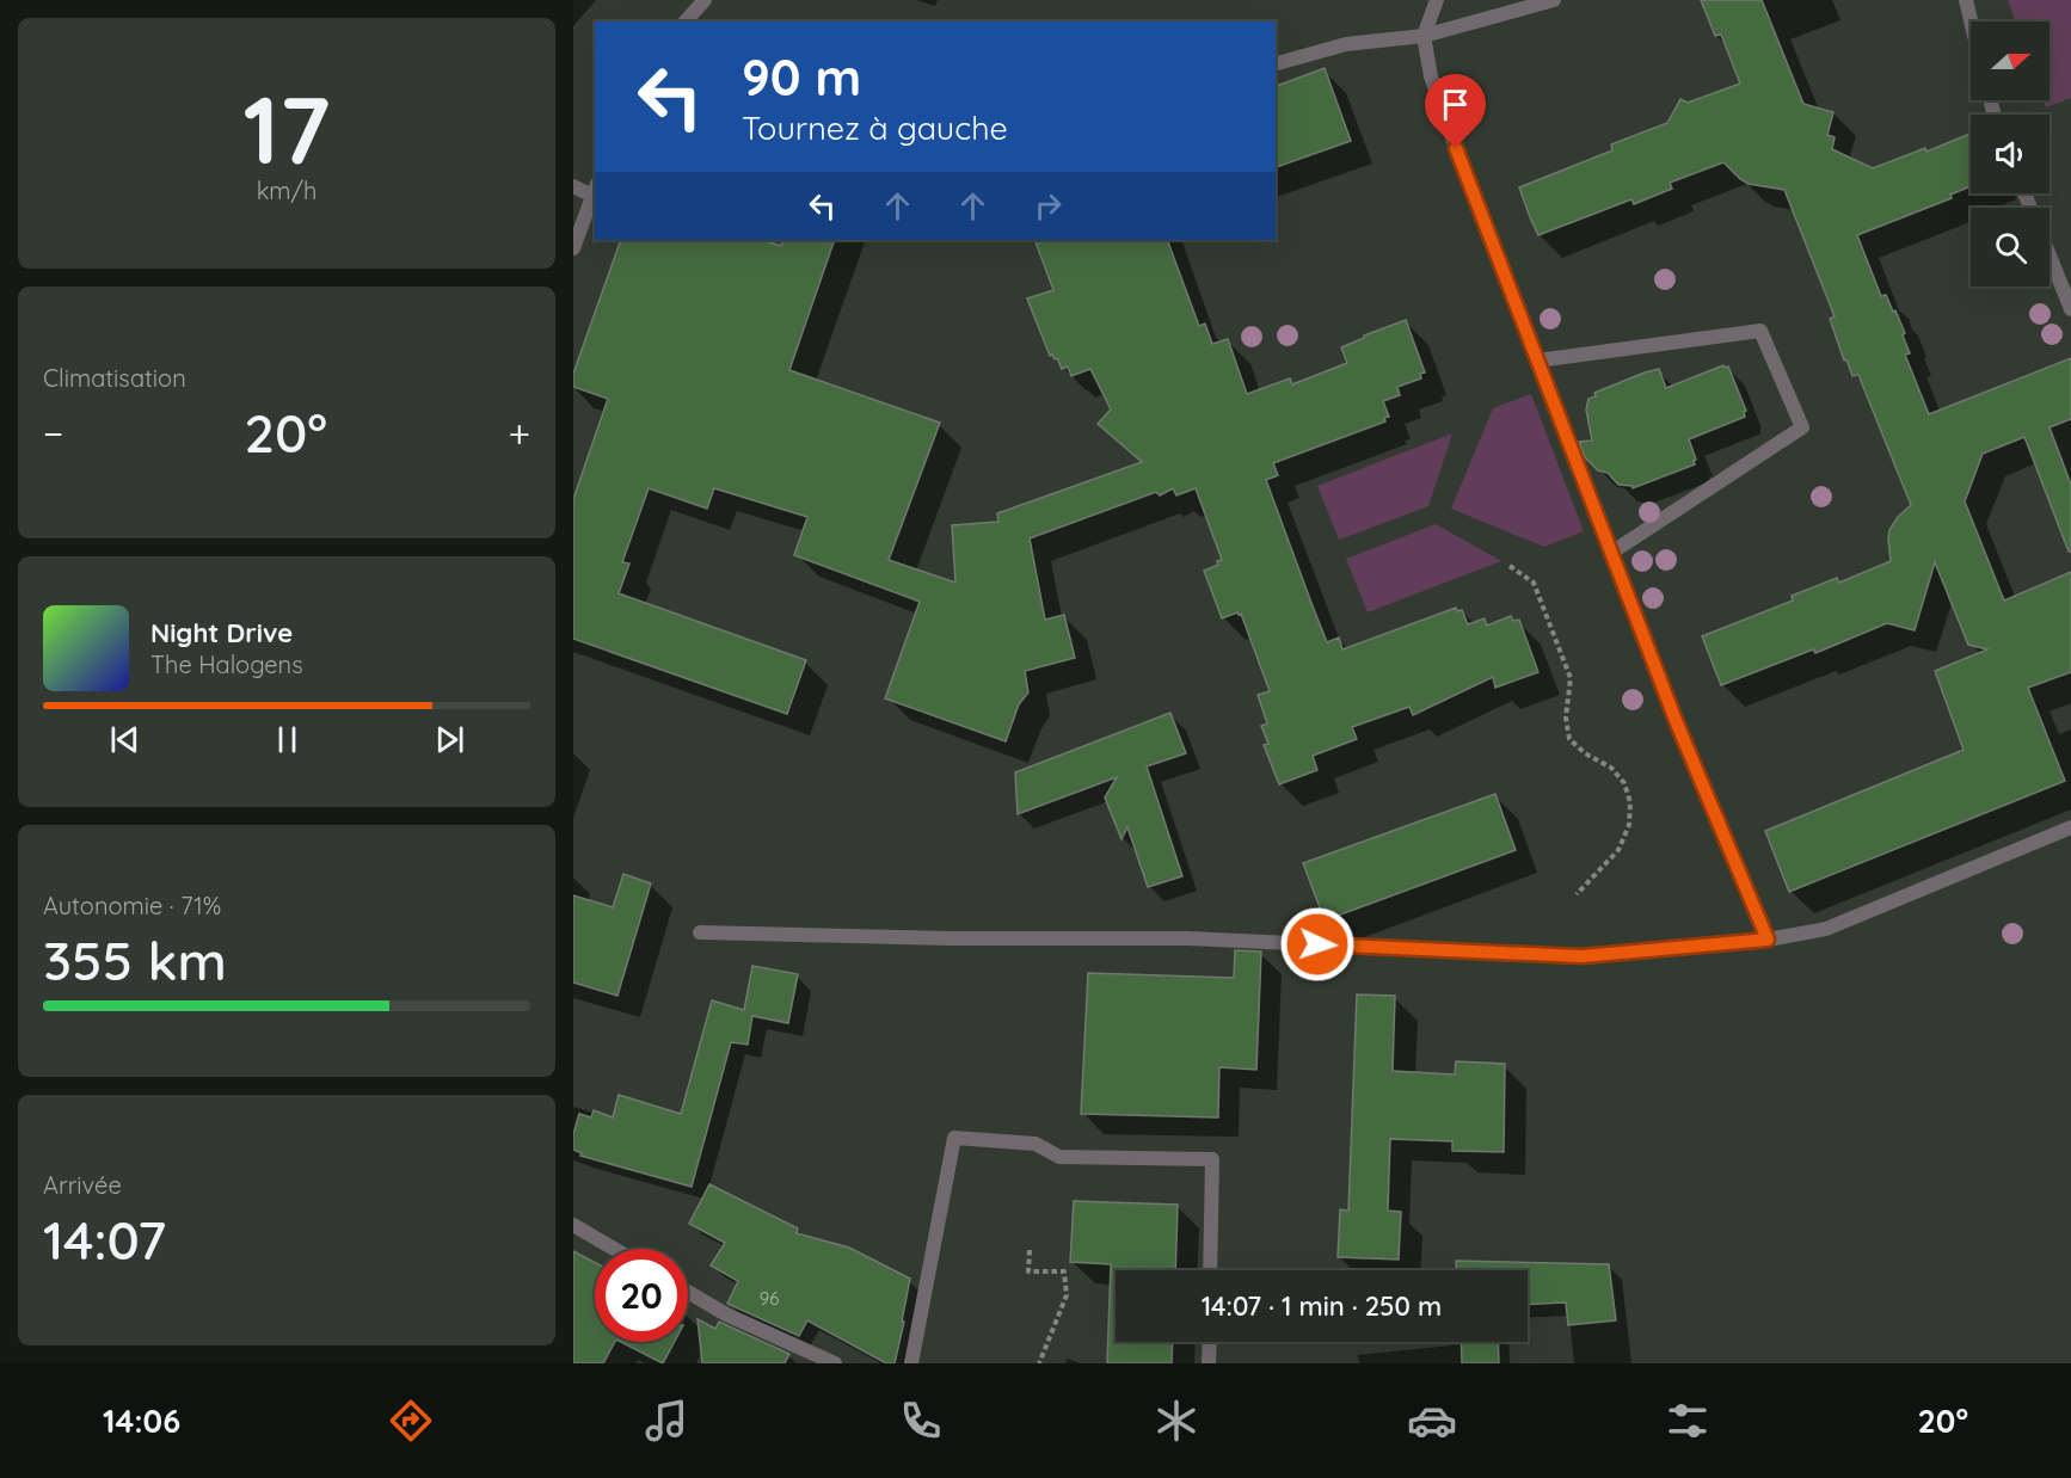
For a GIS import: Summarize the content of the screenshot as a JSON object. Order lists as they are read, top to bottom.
{
  "house_numbers": ["96"],
  "north": "right",
  "page": {
    "tile": [
      ["17", "km/h"],
      "Climatisation",
      ["Autonomie · 71%", "355 km"],
      ["Arrivée", "14:07"]
    ],
    "turn": ["90 m", "Tournez à gauche"],
    "heat": ["−", "20°", "+"],
    "song": ["Night Drive", "The Halogens"],
    "limit": "20",
    "trip": "14:07 · 1 min · 250 m",
    "tabs": ["14:06", "20°"]
  }
}
